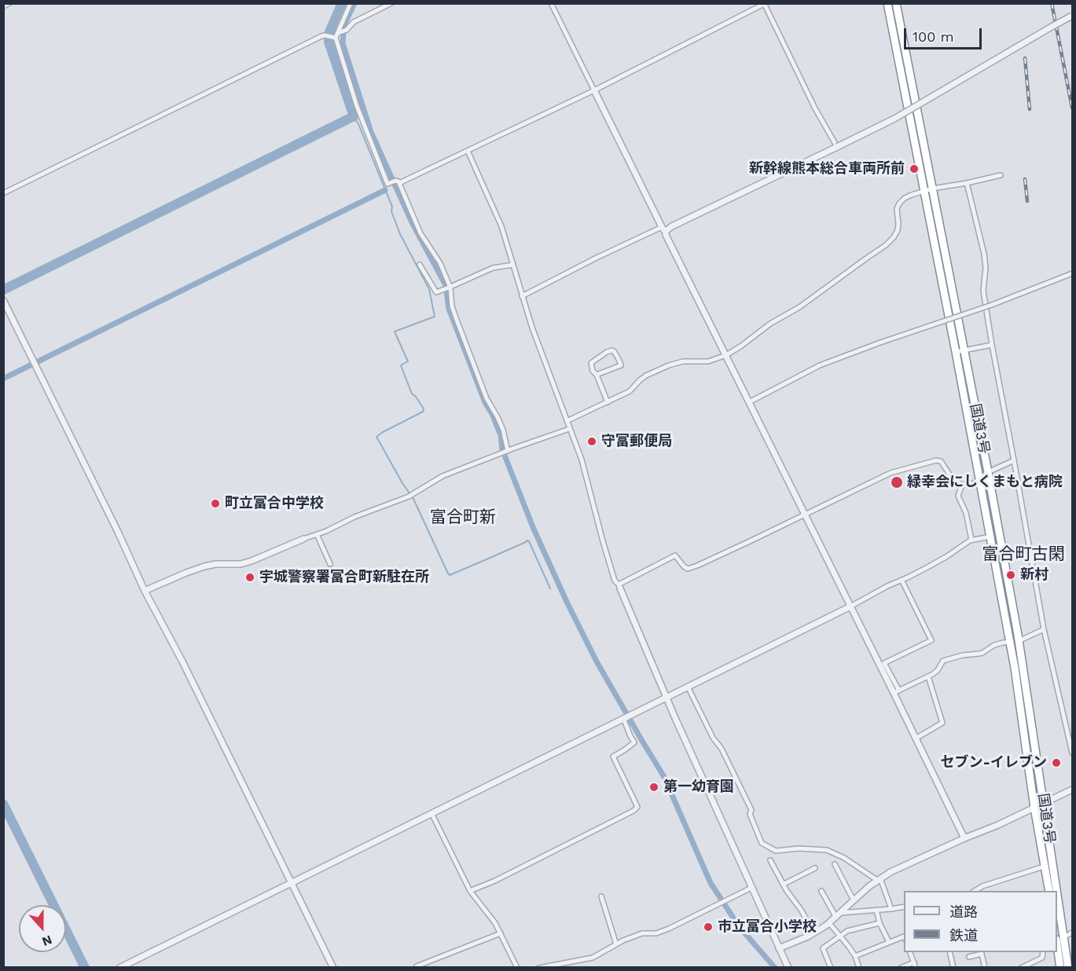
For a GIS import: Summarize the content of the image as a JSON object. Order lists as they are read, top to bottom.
{
  "streets": {
    "highway": ["国道3号"]
  },
  "districts": ["富合町新", "富合町古閑"],
  "places": [
    "新幹線熊本総合車両所前",
    "守富郵便局",
    "緑幸会にしくまもと病院",
    "町立富合中学校",
    "新村",
    "宇城警察署富合町新駐在所",
    "セブン-イレブン",
    "第一幼育園",
    "市立富合小学校"
  ],
  "legend": ["道路", "鉄道"],
  "scale_bar": "100 m",
  "north": "bottom"
}
